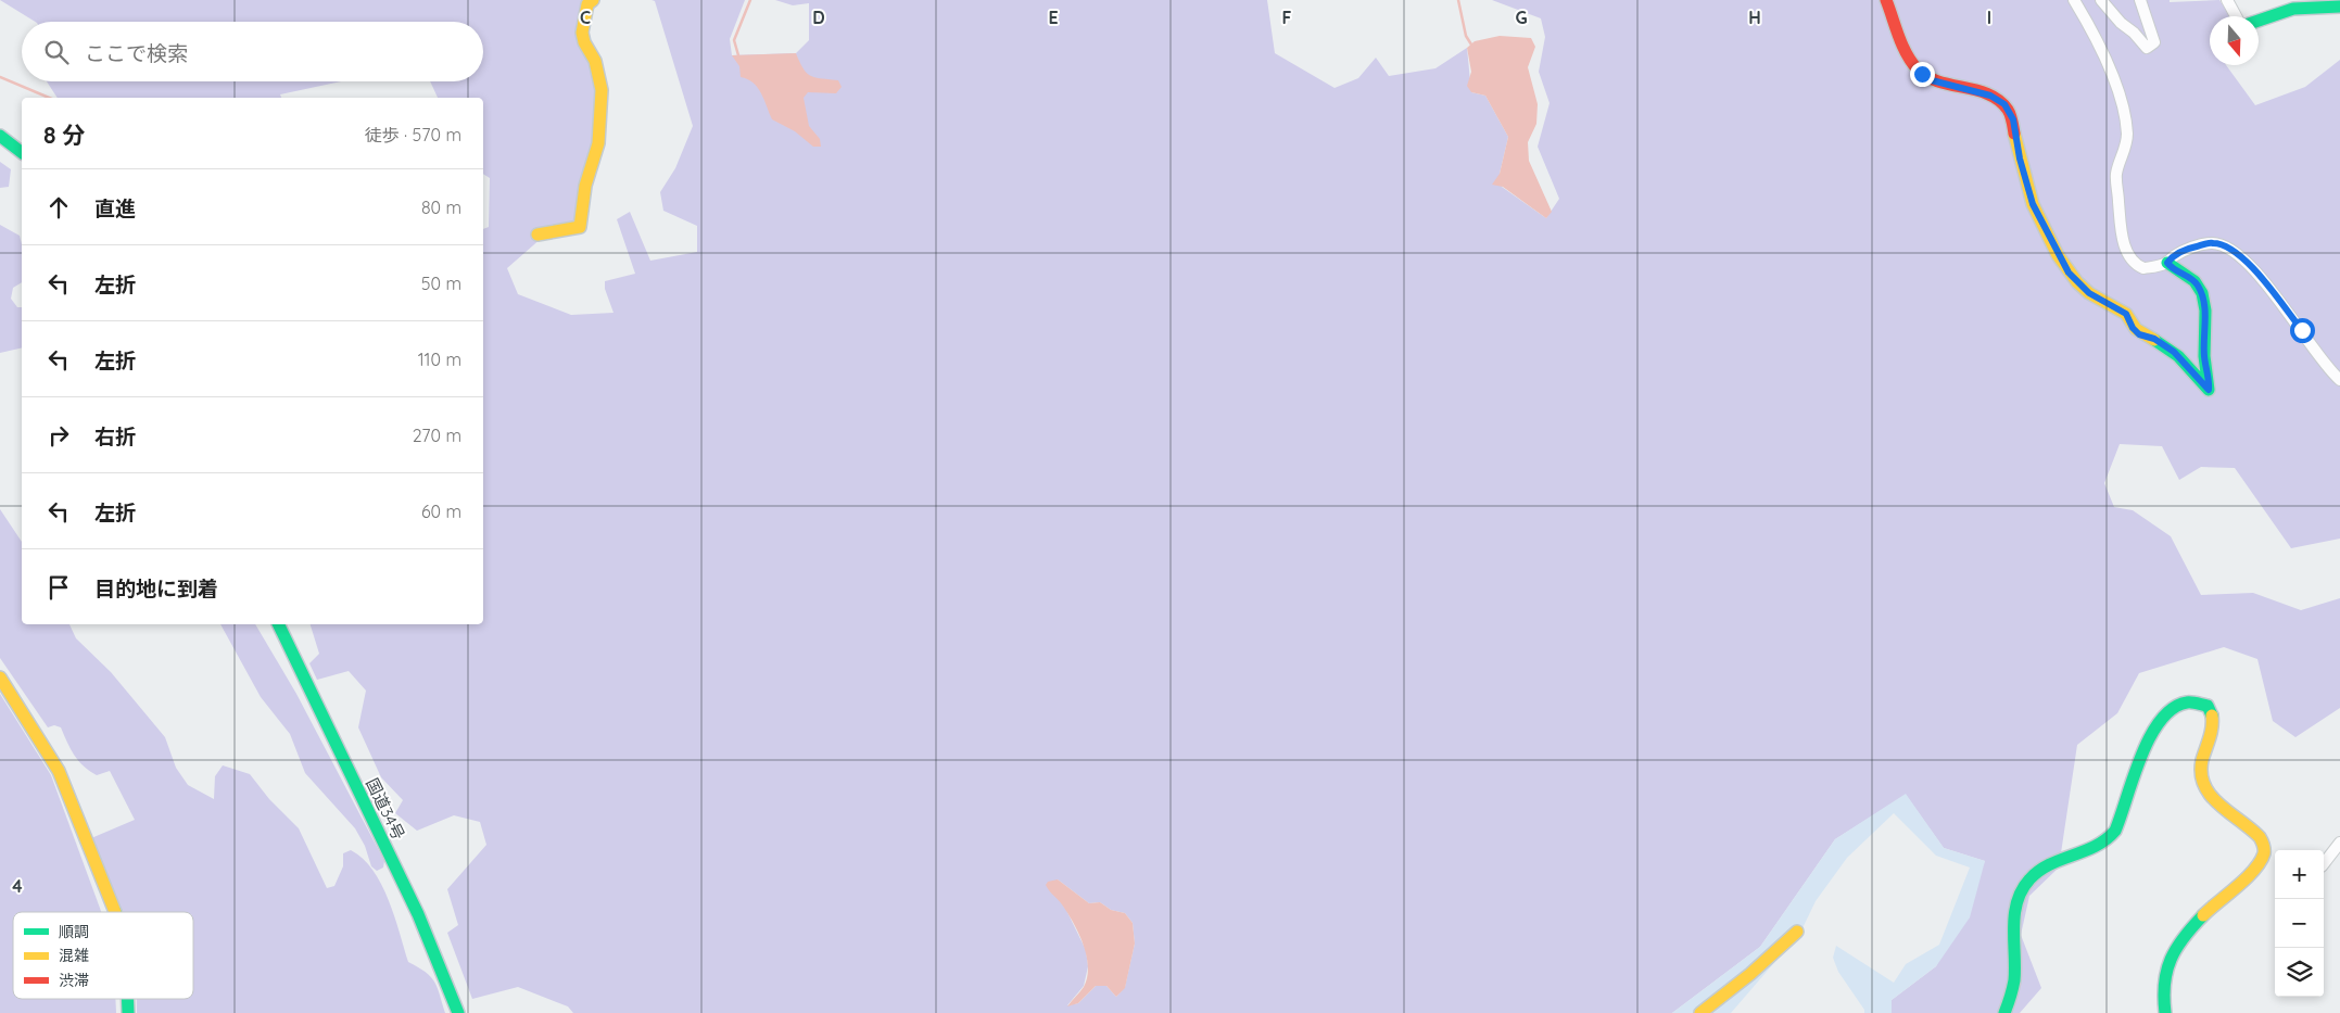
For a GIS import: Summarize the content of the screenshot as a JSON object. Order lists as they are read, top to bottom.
{
  "streets": {
    "main road": ["国道34号"]
  },
  "legend": ["順調", "混雑", "渋滞"],
  "north": "bottom",
  "page": {
    "search": "ここで検索",
    "heading": ["8 分", "徒歩 · 570 m"],
    "list": [
      ["直進", "80 m"],
      ["左折", "50 m"],
      ["左折", "110 m"],
      ["右折", "270 m"],
      ["左折", "60 m"],
      "目的地に到着"
    ],
    "map_buttons": ["+", "−"]
  },
  "grid": {
    "columns": [
      "C",
      "D",
      "E",
      "F",
      "G",
      "H",
      "I"
    ],
    "rows": ["4"]
  }
}
